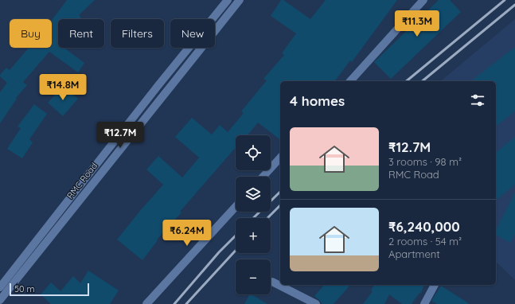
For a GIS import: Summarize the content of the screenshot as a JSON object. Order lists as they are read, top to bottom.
{
  "streets": {
    "street": ["RMC Road"]
  },
  "scale_bar": "50 m",
  "page": {
    "price": [
      "₹11.3M",
      "₹14.8M",
      "₹12.7M",
      "₹6.24M"
    ],
    "chip": [
      "Buy",
      "Rent",
      "Filters",
      "New"
    ],
    "heading": "4 homes",
    "list": [
      {
        "name": "₹12.7M",
        "note": "3 rooms · 98 m² · RMC Road"
      },
      {
        "name": "₹6,240,000",
        "note": "2 rooms · 54 m² · Apartment"
      }
    ],
    "map_buttons": ["+", "−"],
    "scale": "50 m"
  }
}
